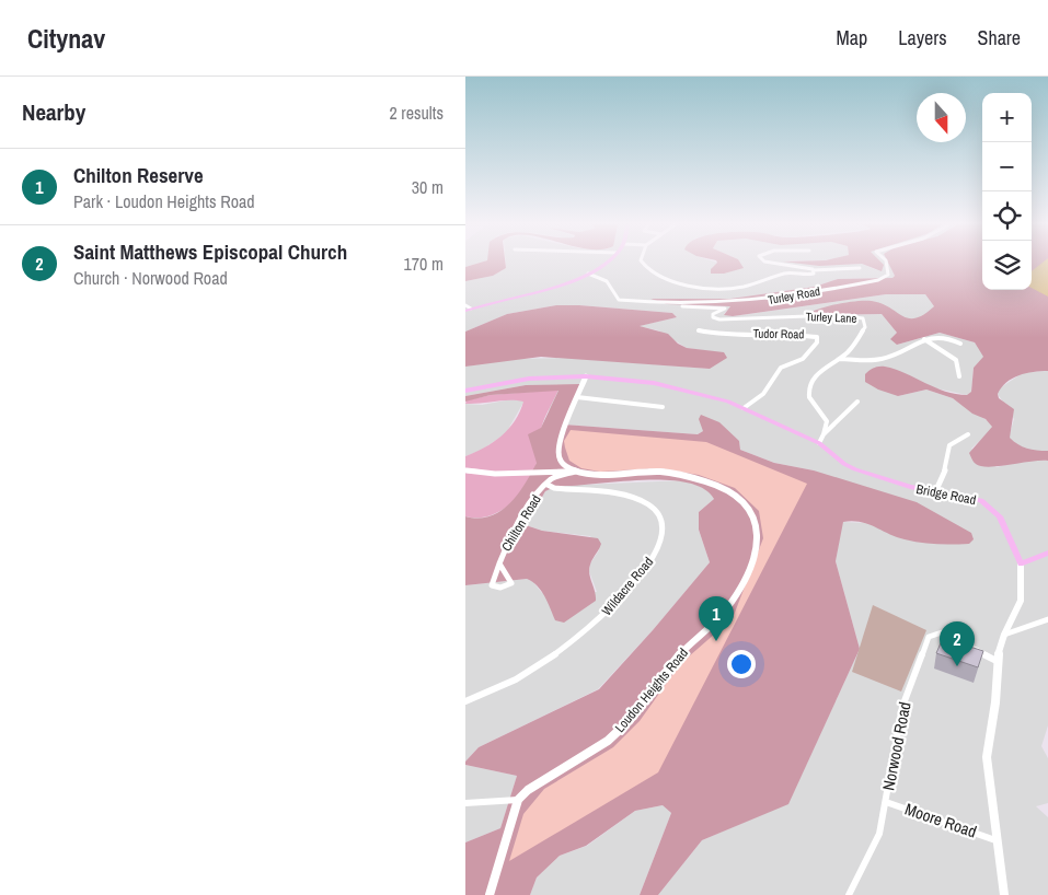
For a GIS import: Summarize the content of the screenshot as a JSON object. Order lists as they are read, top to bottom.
{
  "streets": {
    "main road": ["Bridge Road"],
    "street": [
      "Turley Road",
      "Turley Lane",
      "Tudor Road",
      "Chilton Road",
      "Wildacre Road",
      "Loudon Heights Road",
      "Norwood Road",
      "Moore Road"
    ]
  },
  "crossings": [
    ["Tudor Road", "Bridge Road"],
    ["Bridge Road", "Norwood Road"],
    ["Bridge Road", "Moore Road"],
    ["Chilton Road", "Wildacre Road"],
    ["Chilton Road", "Loudon Heights Road"],
    ["Norwood Road", "Moore Road"]
  ],
  "north": "bottom",
  "page": {
    "header": "Citynav",
    "nav": ["Map", "Layers", "Share"],
    "heading": ["Nearby", "2 results"],
    "map_buttons": ["+", "−"],
    "list": [
      {
        "mark": "1",
        "name": "Chilton Reserve",
        "note": "Park · Loudon Heights Road",
        "value": "30 m"
      },
      {
        "mark": "2",
        "name": "Saint Matthews Episcopal Church",
        "note": "Church · Norwood Road",
        "value": "170 m"
      }
    ],
    "pins": ["1", "2"]
  }
}
